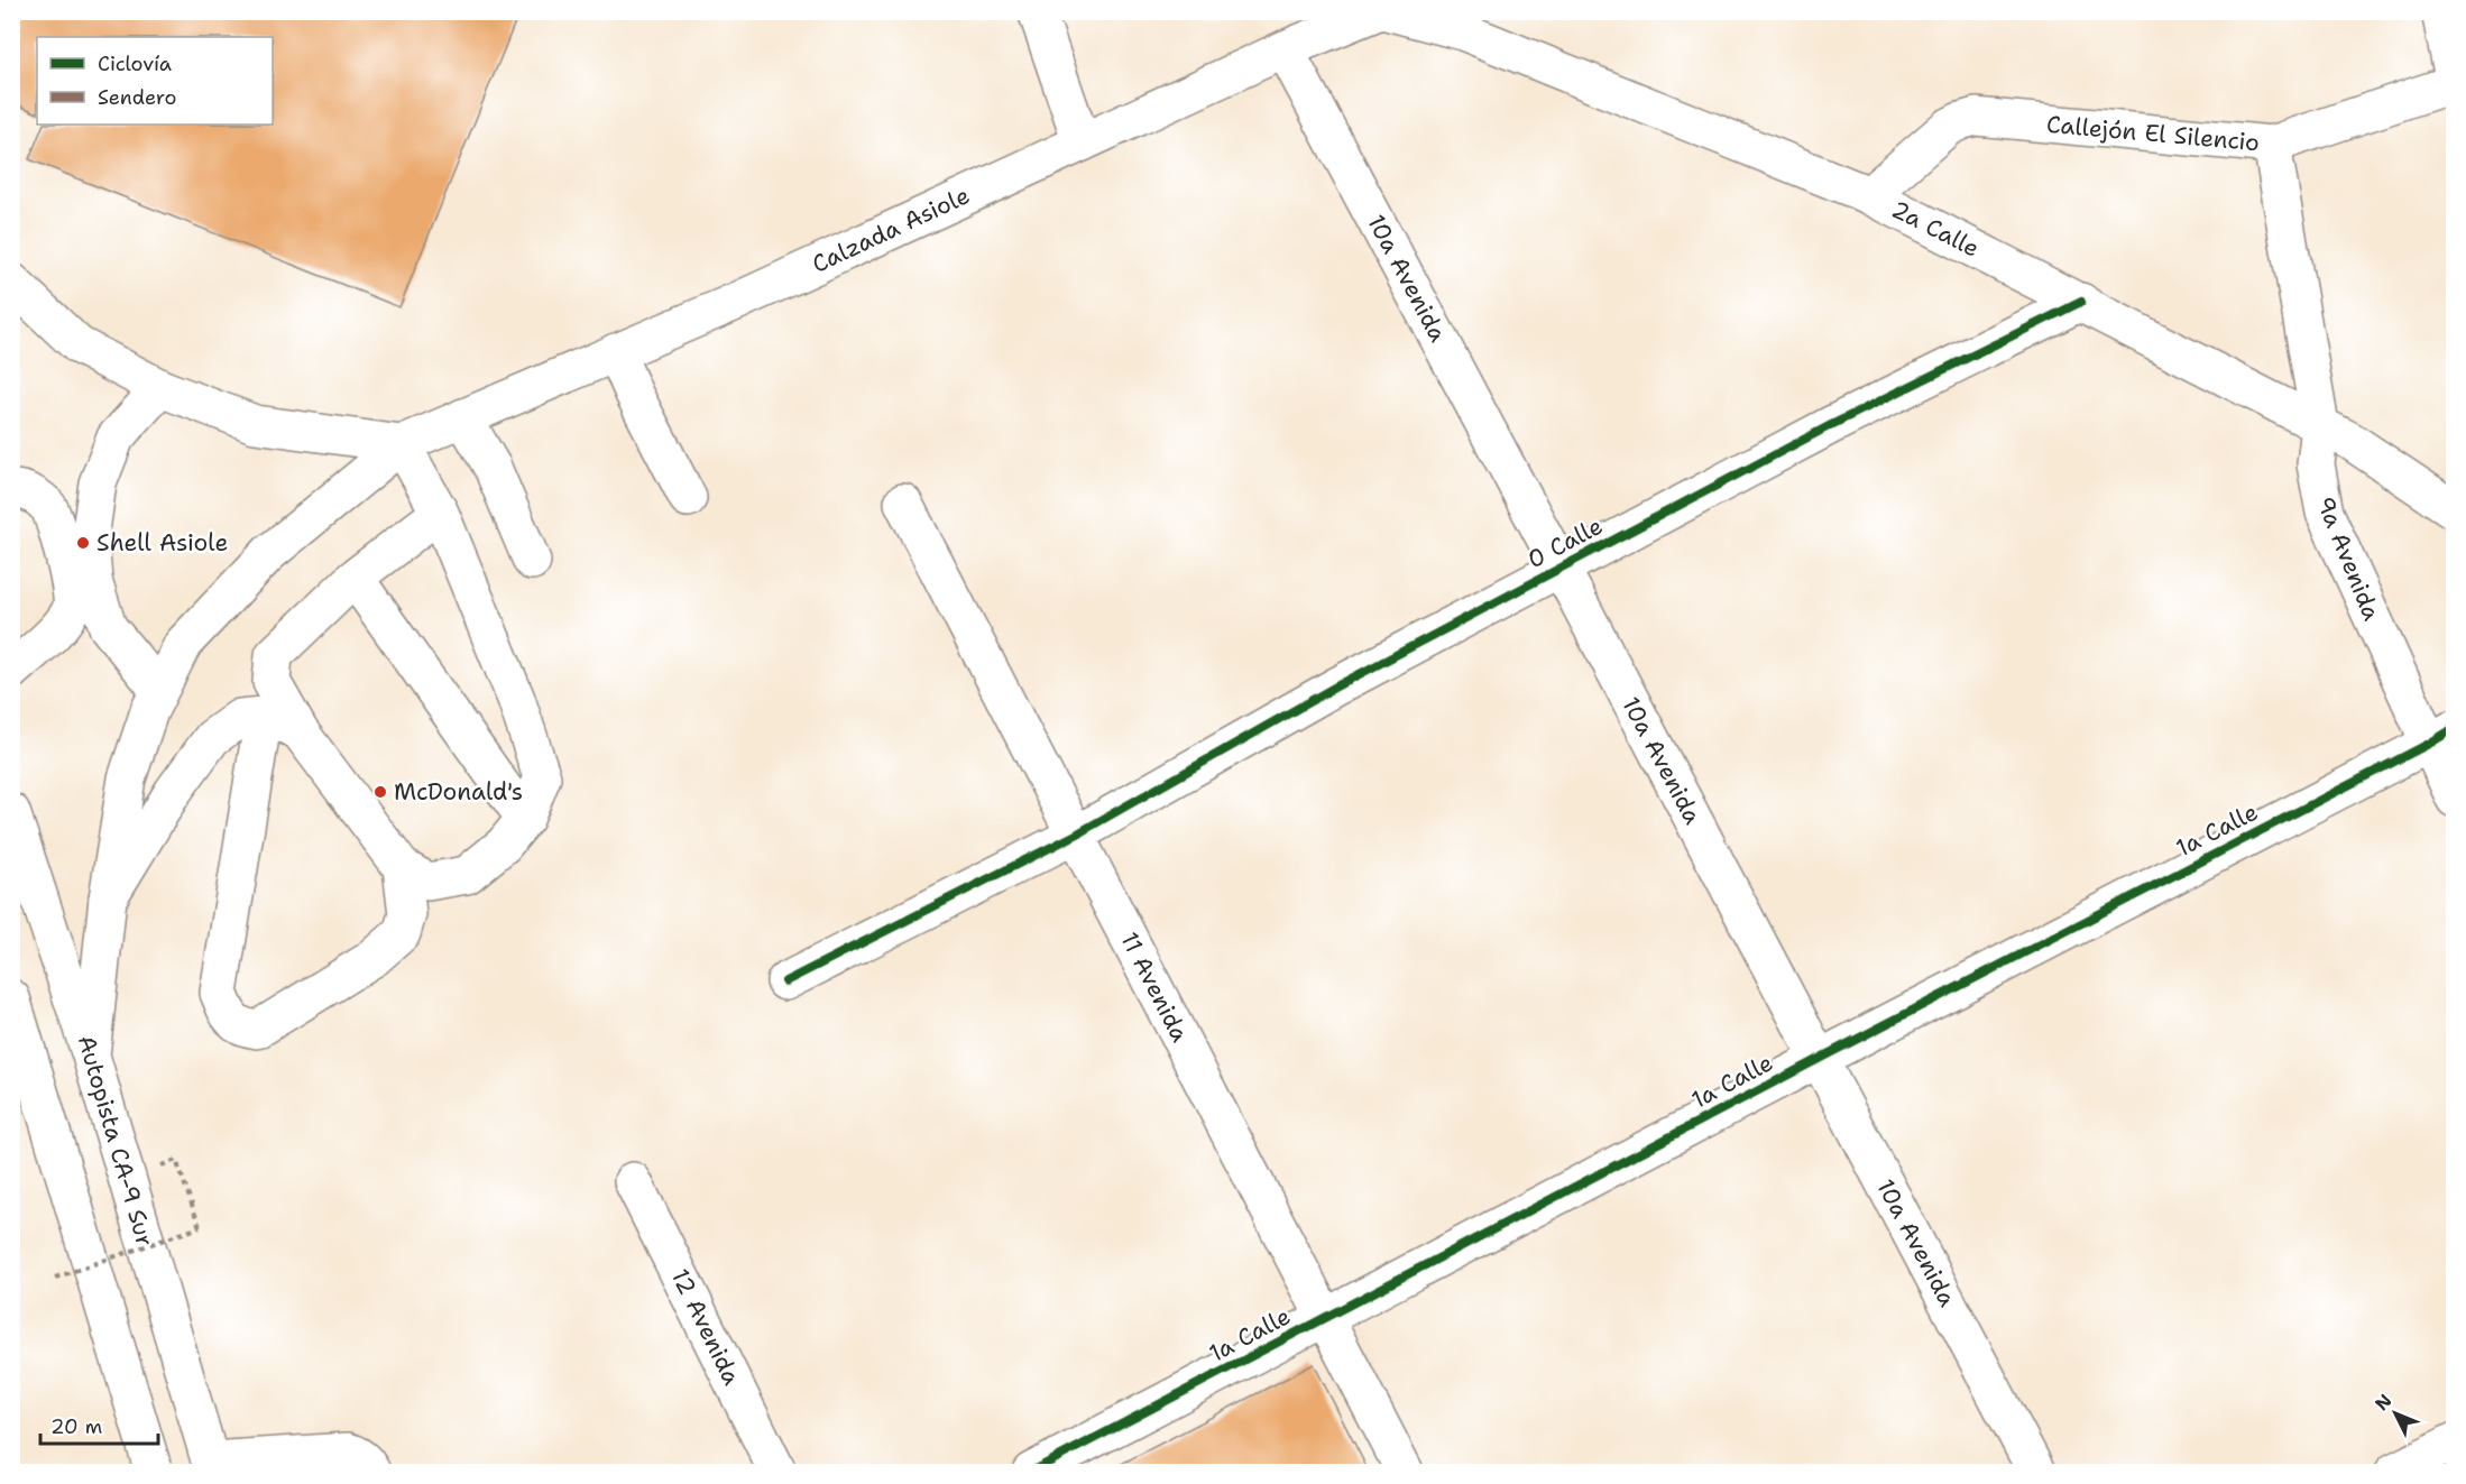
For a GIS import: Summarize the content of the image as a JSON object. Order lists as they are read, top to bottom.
{
  "streets": {
    "main road": [
      "Callejón El Silencio",
      "2a Calle",
      "Calzada Asiole",
      "10a Avenida",
      "0 Calle",
      "9a Avenida",
      "1a Calle",
      "11 Avenida",
      "Autopista CA-9 Sur",
      "12 Avenida"
    ]
  },
  "crossings": [
    ["Callejón El Silencio", "2a Calle"],
    ["Callejón El Silencio", "9a Avenida"],
    ["2a Calle", "0 Calle"],
    ["2a Calle", "9a Avenida"],
    ["Calzada Asiole", "10a Avenida"],
    ["Calzada Asiole", "Autopista CA-9 Sur"],
    ["10a Avenida", "0 Calle"],
    ["10a Avenida", "1a Calle"],
    ["0 Calle", "11 Avenida"],
    ["9a Avenida", "1a Calle"],
    ["1a Calle", "11 Avenida"]
  ],
  "places": ["Shell Asiole", "McDonald's"],
  "legend": ["Ciclovía", "Sendero"],
  "scale_bar": "20 m",
  "north": "top left"
}
